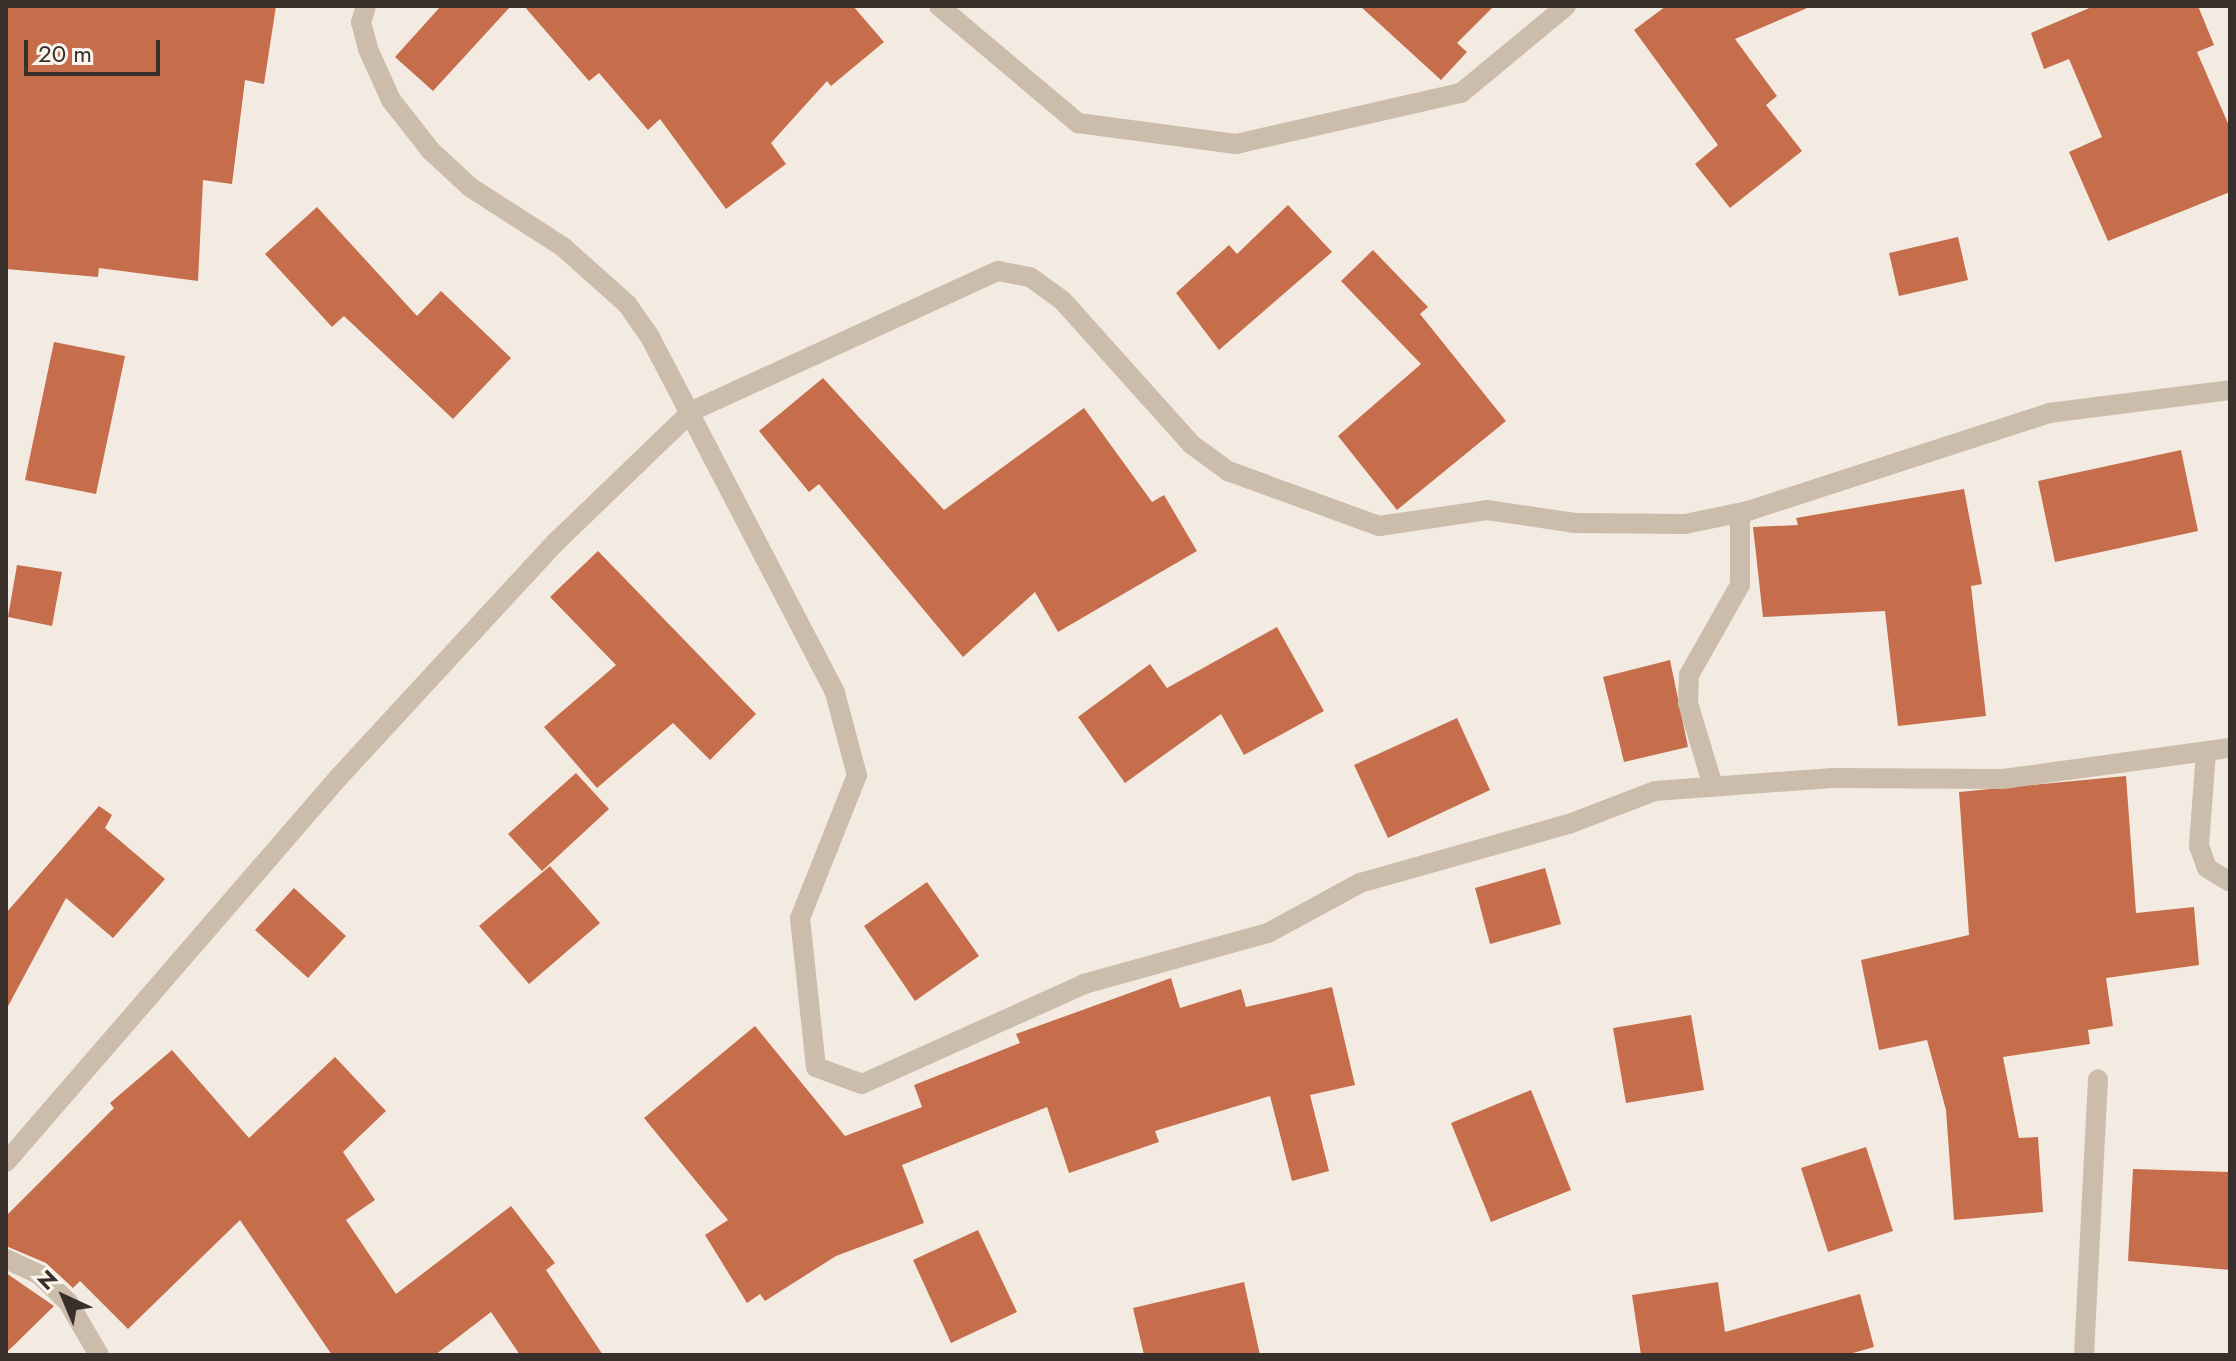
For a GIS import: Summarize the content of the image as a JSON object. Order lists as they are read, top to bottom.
{
  "scale_bar": "20 m",
  "north": "top left"
}
